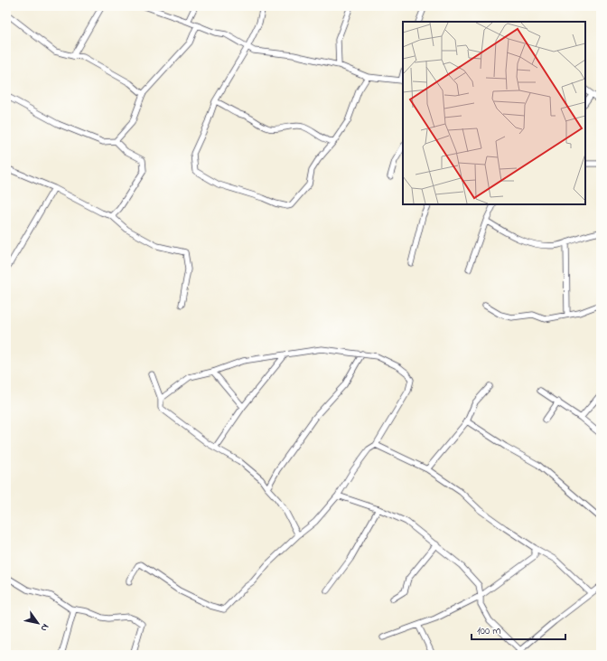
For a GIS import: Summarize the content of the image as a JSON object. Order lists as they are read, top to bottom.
{
  "scale_bar": "100 m",
  "north": "bottom right"
}
